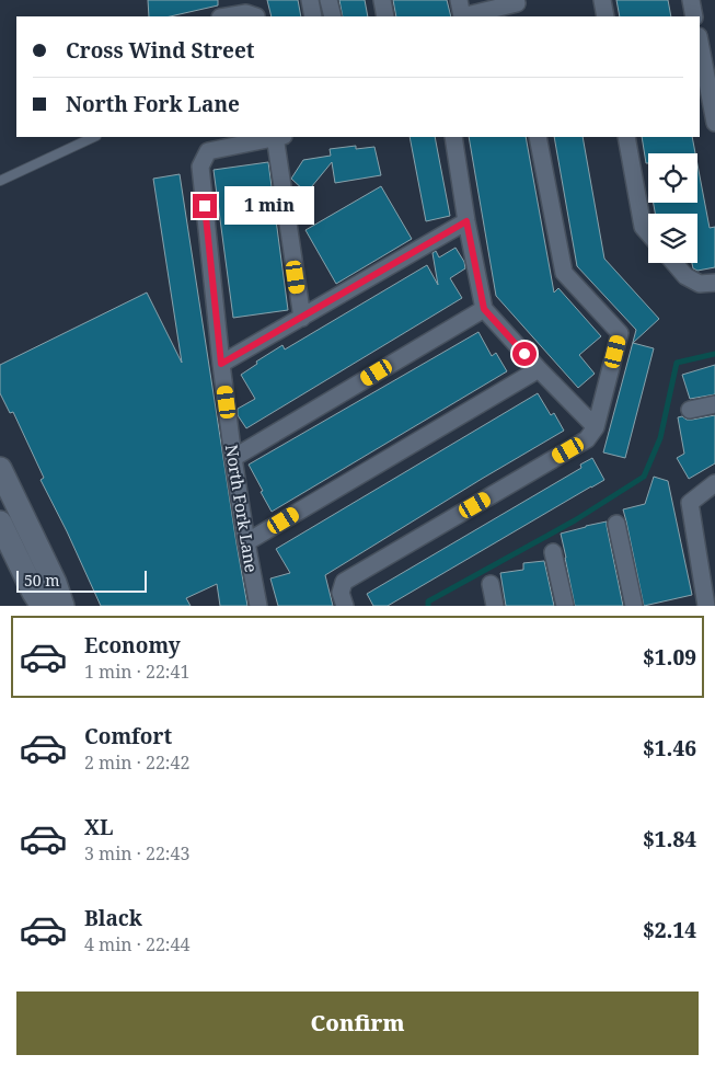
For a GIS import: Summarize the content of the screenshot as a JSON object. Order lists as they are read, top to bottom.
{
  "streets": {
    "street": ["North Fork Lane"]
  },
  "scale_bar": "50 m",
  "page": {
    "banner": ["Cross Wind Street", "North Fork Lane"],
    "bubble": "1 min",
    "scale": "50 m",
    "list": [
      {
        "name": "Economy",
        "note": "1 min · 22:41",
        "value": "$1.09"
      },
      {
        "name": "Comfort",
        "note": "2 min · 22:42",
        "value": "$1.46"
      },
      {
        "name": "XL",
        "note": "3 min · 22:43",
        "value": "$1.84"
      },
      {
        "name": "Black",
        "note": "4 min · 22:44",
        "value": "$2.14"
      }
    ],
    "buttons": "Confirm"
  }
}
